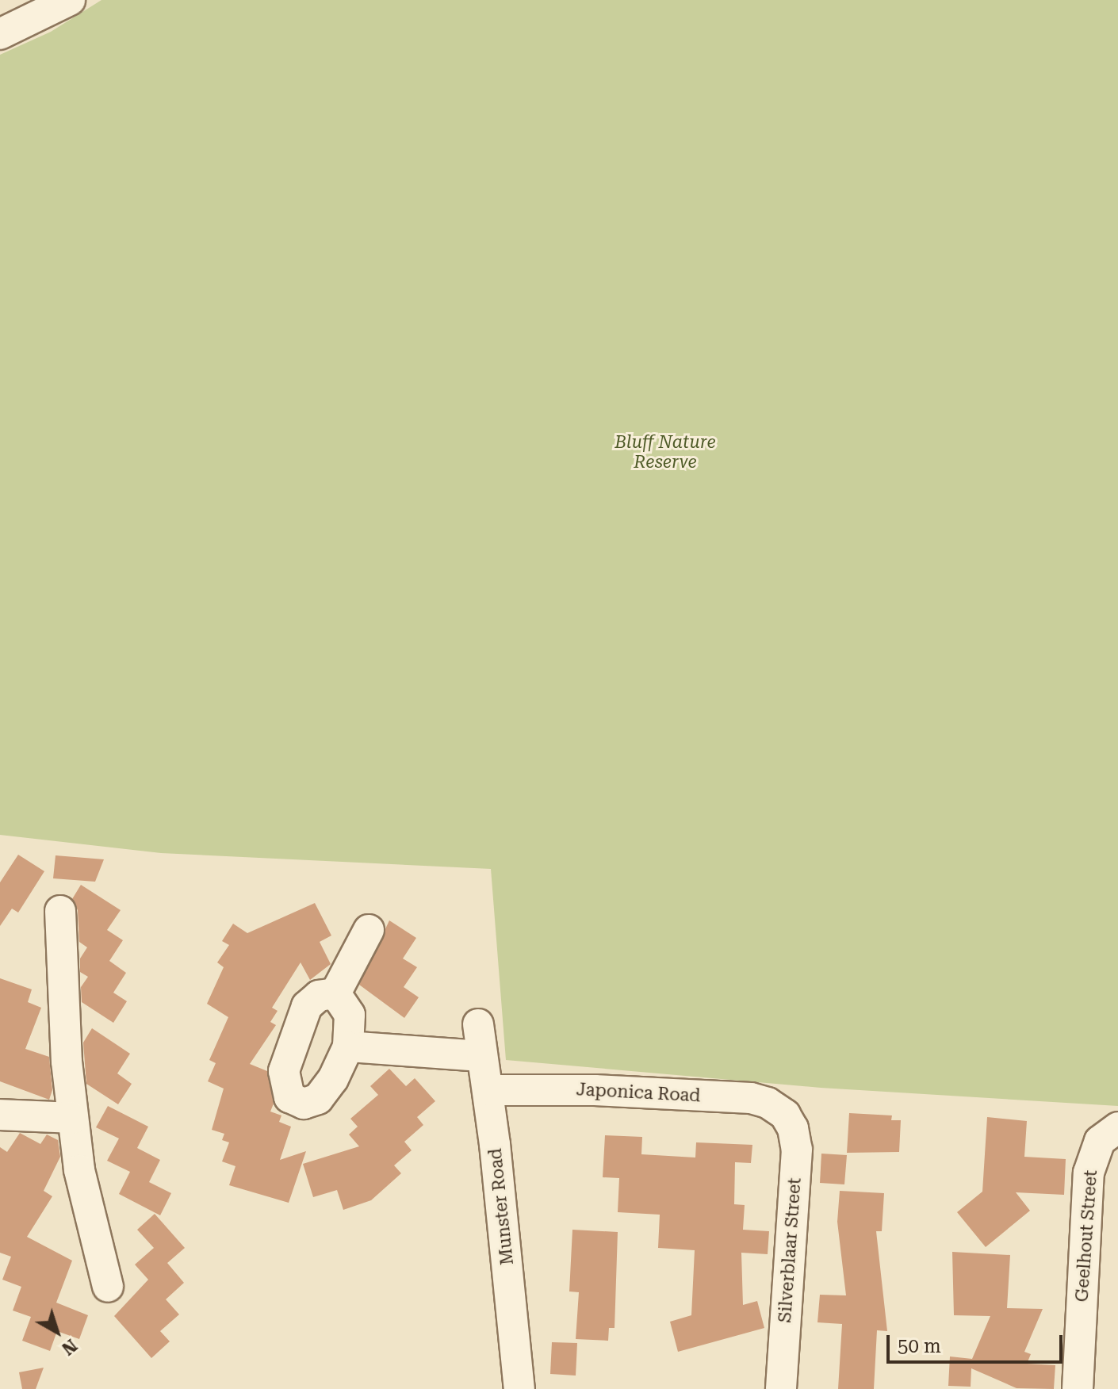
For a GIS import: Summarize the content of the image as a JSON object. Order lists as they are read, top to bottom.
{
  "streets": {
    "street": [
      "Japonica Road",
      "Munster Road",
      "Geelhout Street",
      "Silverblaar Street"
    ]
  },
  "crossings": [
    ["Japonica Road", "Munster Road"],
    ["Japonica Road", "Silverblaar Street"]
  ],
  "parks": ["Bluff Nature Reserve"],
  "scale_bar": "50 m",
  "north": "bottom right"
}
